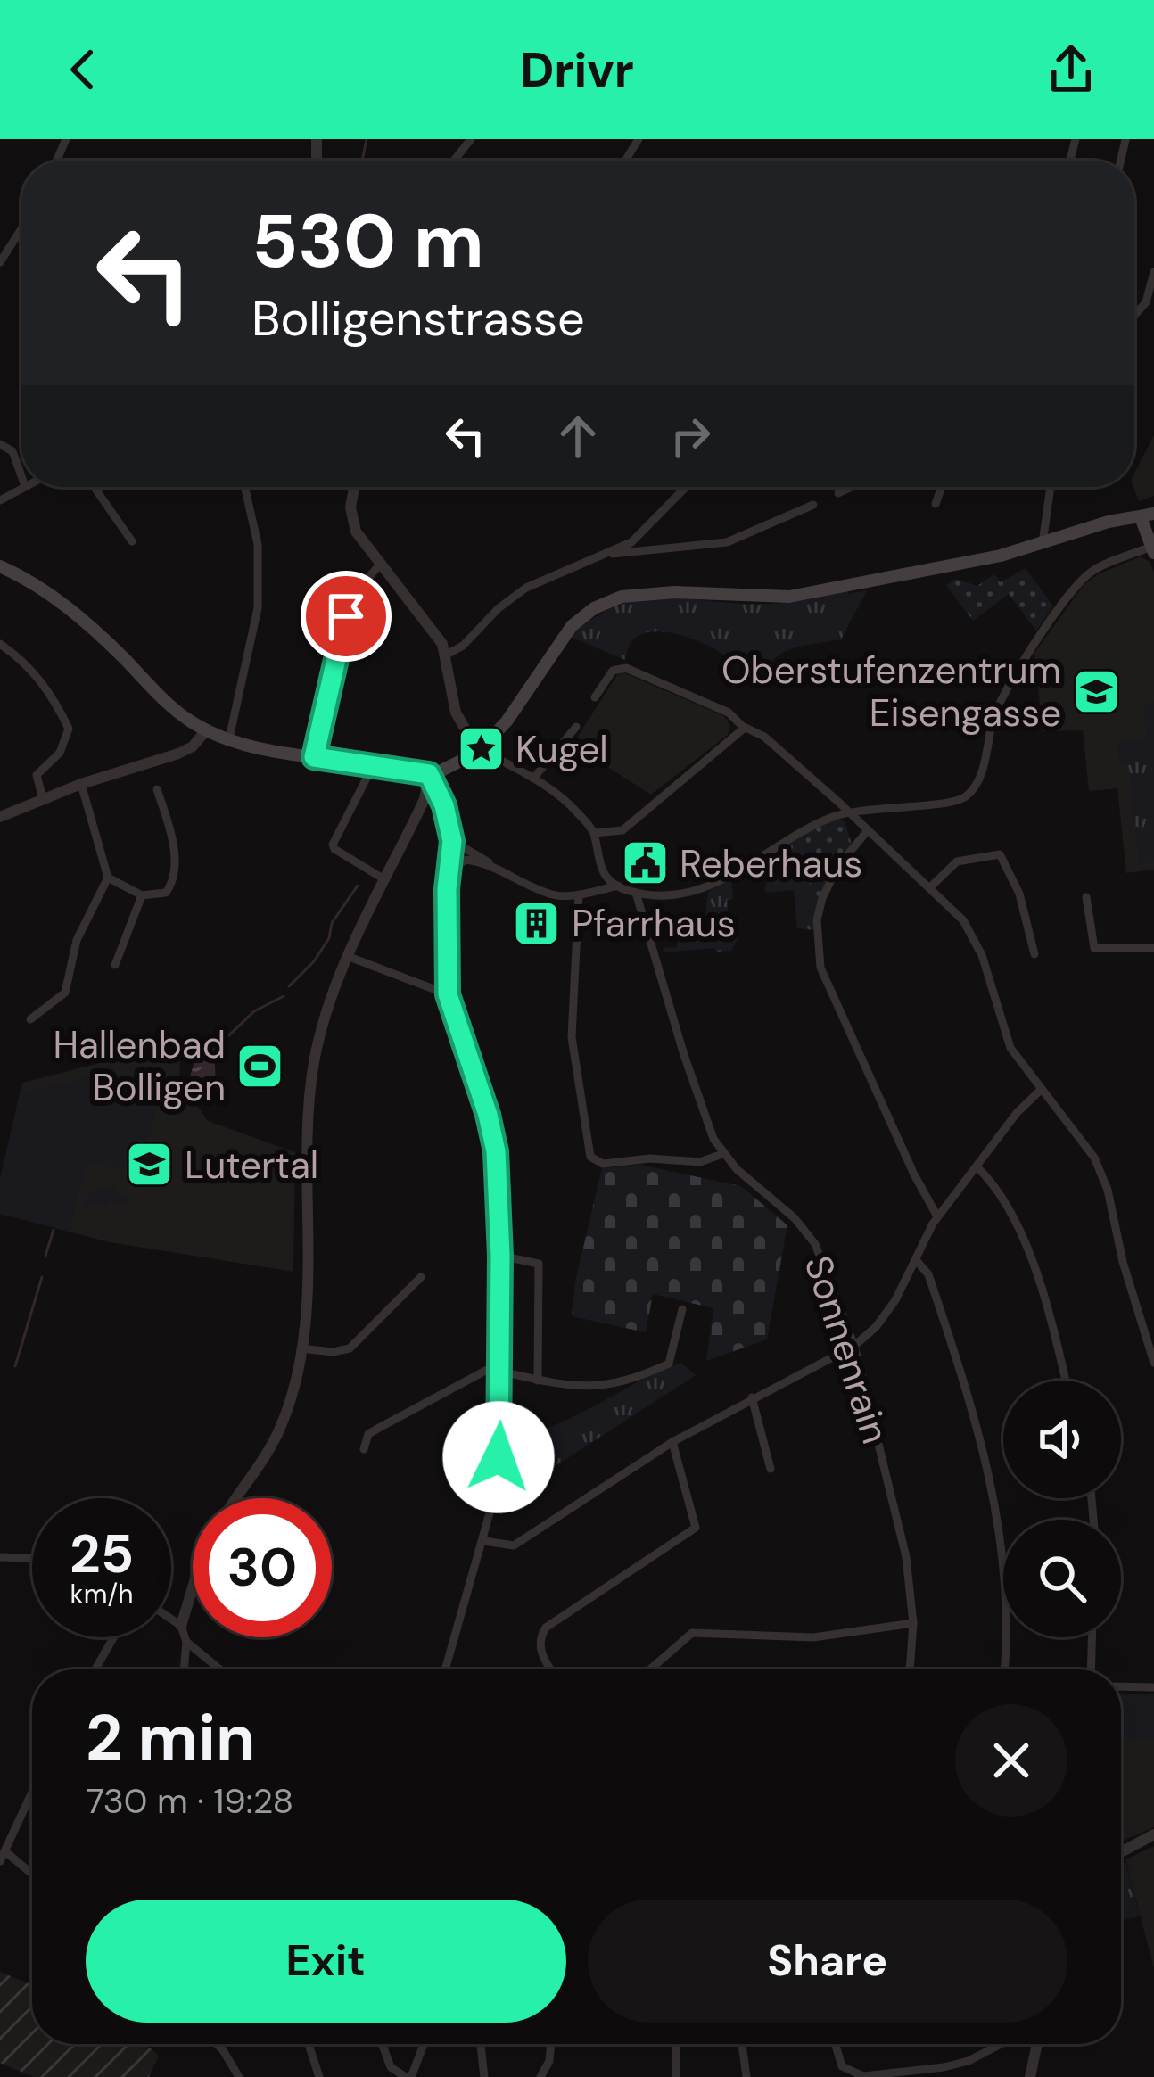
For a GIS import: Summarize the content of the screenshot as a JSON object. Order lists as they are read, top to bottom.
{
  "streets": {
    "street": ["Sonnenrain"]
  },
  "places": {
    "school or university": ["Oberstufenzentrum Eisengasse", "Lutertal"],
    "place": ["Kugel"],
    "public building": ["Reberhaus"],
    "building": ["Pfarrhaus"],
    "sports": ["Hallenbad Bolligen"]
  },
  "page": {
    "header": "Drivr",
    "turn": ["530 m", "Bolligenstrasse"],
    "speed": "25 km/h",
    "limit": "30",
    "heading": ["2 min", "730 m · 19:28"],
    "buttons": ["Exit", "Share"]
  }
}
